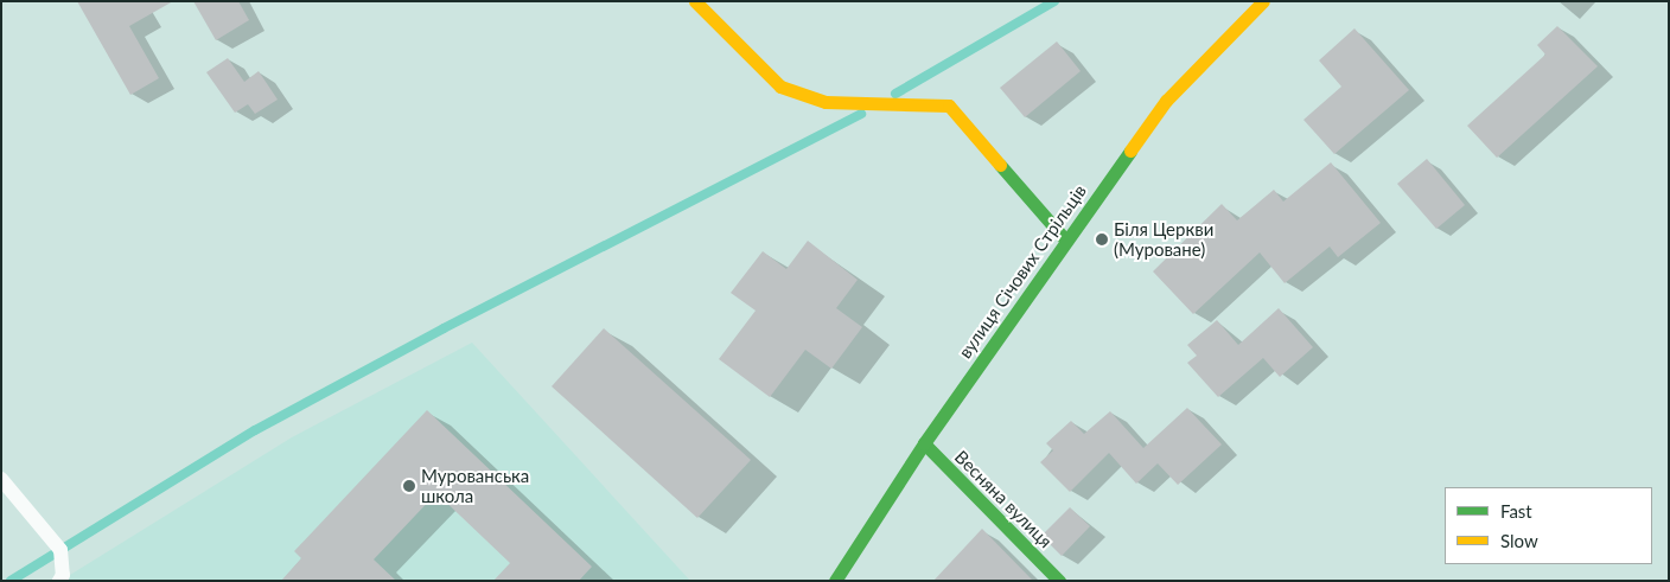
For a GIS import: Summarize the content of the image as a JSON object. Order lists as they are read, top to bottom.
{
  "streets": {
    "street": ["вулиця Січових Стрільців", "Весняна вулиця"]
  },
  "crossings": [
    ["вулиця Січових Стрільців", "Весняна вулиця"]
  ],
  "places": ["Біля Церкви (Муроване)", "Мурованська школа"],
  "legend": ["Fast", "Slow"]
}
